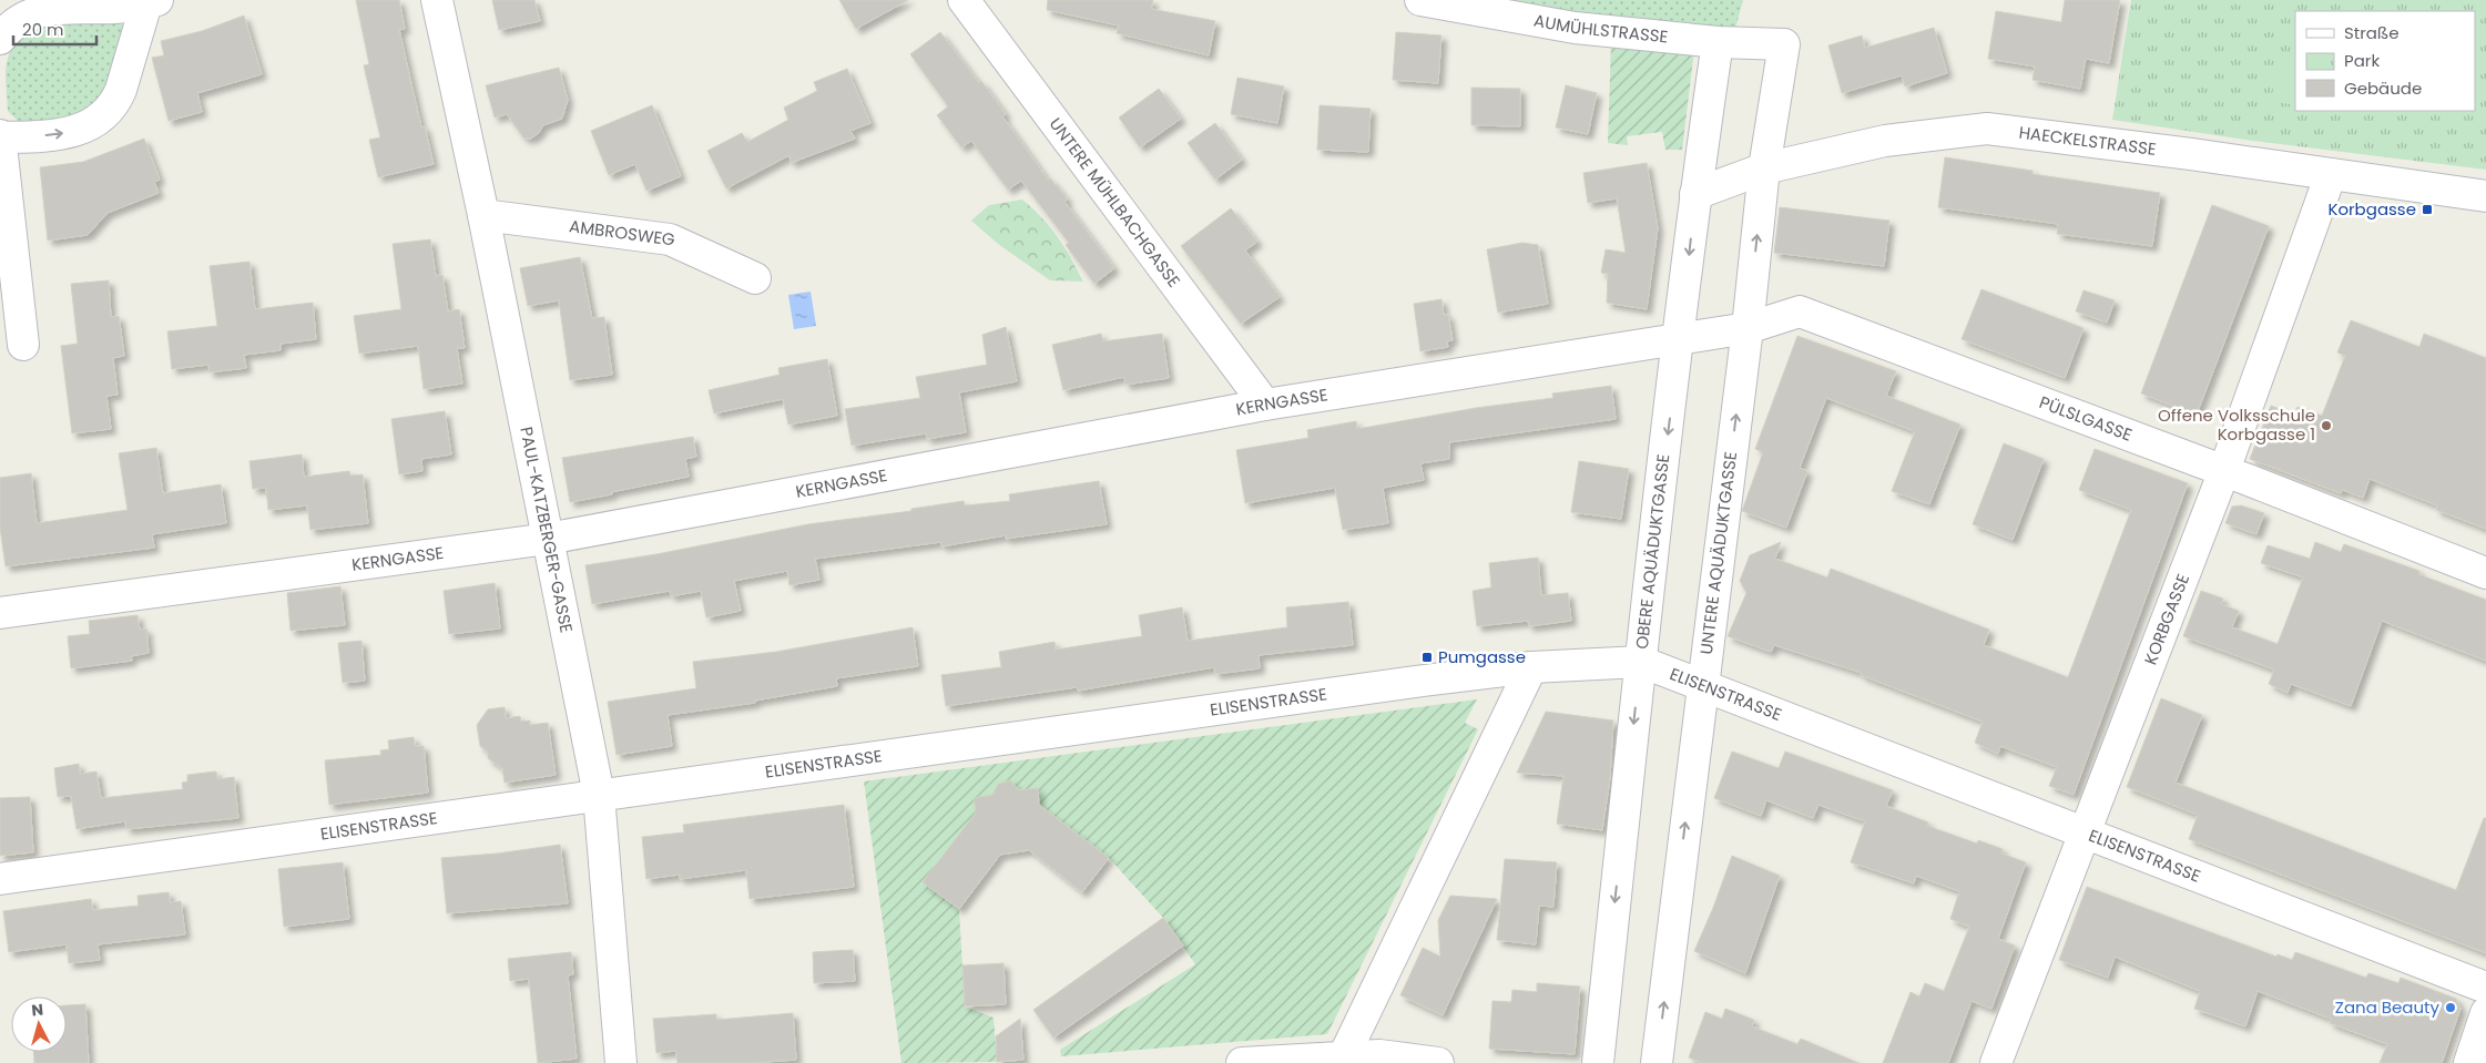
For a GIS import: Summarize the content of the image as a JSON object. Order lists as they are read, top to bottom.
{
  "streets": {
    "street": [
      "AUMÜHLSTRASSE",
      "HAECKELSTRASSE",
      "UNTERE MÜHLBACHGASSE",
      "AMBROSWEG",
      "KERNGASSE",
      "PÜLSLGASSE",
      "PAUL-KATZBERGER-GASSE",
      "OBERE AQUÄDUKTGASSE",
      "UNTERE AQUÄDUKTGASSE",
      "KORBGASSE",
      "ELISENSTRASSE"
    ]
  },
  "crossings": [
    ["AUMÜHLSTRASSE", "OBERE AQUÄDUKTGASSE"],
    ["AUMÜHLSTRASSE", "UNTERE AQUÄDUKTGASSE"],
    ["HAECKELSTRASSE", "OBERE AQUÄDUKTGASSE"],
    ["HAECKELSTRASSE", "UNTERE AQUÄDUKTGASSE"],
    ["HAECKELSTRASSE", "KORBGASSE"],
    ["UNTERE MÜHLBACHGASSE", "KERNGASSE"],
    ["AMBROSWEG", "PAUL-KATZBERGER-GASSE"],
    ["KERNGASSE", "PÜLSLGASSE"],
    ["KERNGASSE", "PAUL-KATZBERGER-GASSE"],
    ["KERNGASSE", "OBERE AQUÄDUKTGASSE"],
    ["PÜLSLGASSE", "OBERE AQUÄDUKTGASSE"],
    ["PÜLSLGASSE", "UNTERE AQUÄDUKTGASSE"],
    ["PÜLSLGASSE", "KORBGASSE"],
    ["PAUL-KATZBERGER-GASSE", "ELISENSTRASSE"],
    ["OBERE AQUÄDUKTGASSE", "ELISENSTRASSE"],
    ["UNTERE AQUÄDUKTGASSE", "ELISENSTRASSE"],
    ["KORBGASSE", "ELISENSTRASSE"]
  ],
  "places": {
    "transit": ["Korbgasse", "Pumgasse"],
    "other": ["Offene Volksschule Korbgasse 1", "Zana Beauty"]
  },
  "legend": ["Straße", "Park", "Gebäude"],
  "scale_bar": "20 m",
  "north": "top"
}
